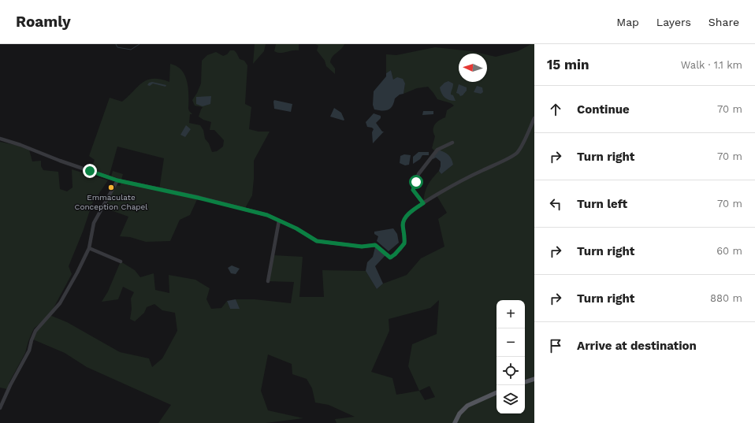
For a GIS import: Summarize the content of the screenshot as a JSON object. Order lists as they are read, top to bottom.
{
  "places": ["Emmaculate Conception Chapel"],
  "north": "left",
  "page": {
    "header": "Roamly",
    "nav": ["Map", "Layers", "Share"],
    "heading": ["15 min", "Walk · 1.1 km"],
    "list": [
      ["Continue", "70 m"],
      ["Turn right", "70 m"],
      ["Turn left", "70 m"],
      ["Turn right", "60 m"],
      ["Turn right", "880 m"],
      "Arrive at destination"
    ],
    "map_buttons": ["+", "−"]
  }
}
